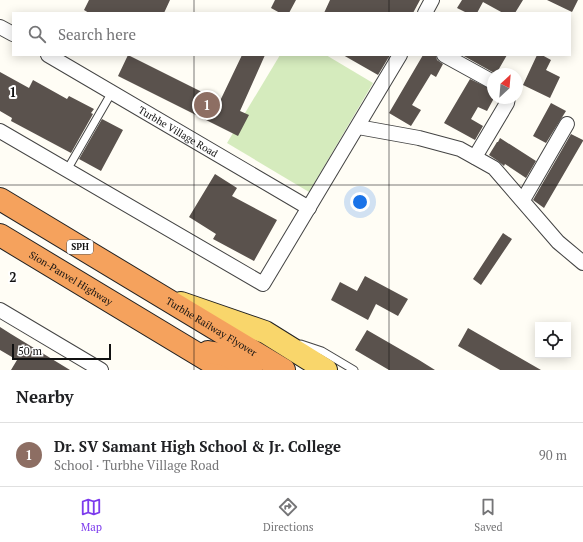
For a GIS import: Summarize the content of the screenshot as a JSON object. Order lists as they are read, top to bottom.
{
  "streets": {
    "highway": ["SPH", "Sion-Panvel Highway", "Turbhe Railway Flyover"],
    "street": ["Turbhe Village Road"]
  },
  "crossings": [
    ["SPH", "Turbhe Railway Flyover"]
  ],
  "scale_bar": "50 m",
  "north": "top right",
  "page": {
    "search": "Search here",
    "pins": "1",
    "scale": "50 m",
    "heading": "Nearby",
    "list": [
      {
        "mark": "1",
        "name": "Dr. SV Samant High School & Jr. College",
        "note": "School · Turbhe Village Road",
        "value": "90 m"
      }
    ],
    "nav": ["Map", "Directions", "Saved"]
  },
  "grid": {
    "rows": ["1", "2"]
  }
}
